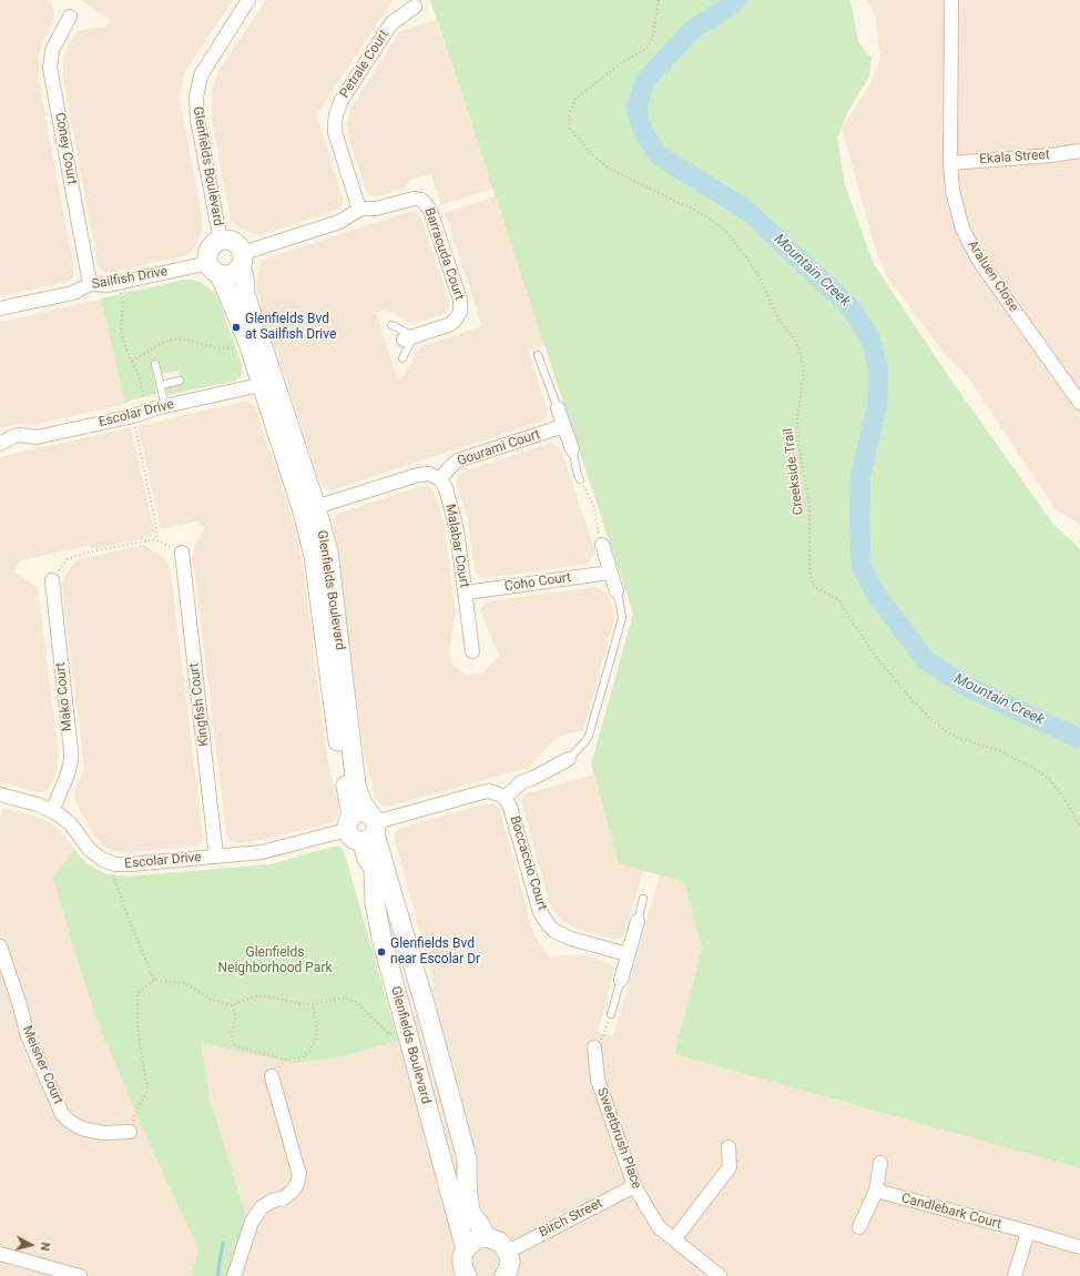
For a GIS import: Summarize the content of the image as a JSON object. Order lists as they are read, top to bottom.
{
  "streets": {
    "street": [
      "Petrale Court",
      "Coney Court",
      "Ekala Street",
      "Glenfields Boulevard",
      "Barracuda Court",
      "Araluen Close",
      "Sailfish Drive",
      "Escolar Drive",
      "Gourami Court",
      "Malabar Court",
      "Coho Court",
      "Mako Court",
      "Kingfish Court",
      "Boccaccio Court",
      "Meisner Court",
      "Sweetbrush Place",
      "Candlebark Court",
      "Birch Street"
    ],
    "path": ["Creekside Trail"]
  },
  "crossings": [
    ["Petrale Court", "Barracuda Court"],
    ["Coney Court", "Sailfish Drive"],
    ["Ekala Street", "Araluen Close"],
    ["Glenfields Boulevard", "Barracuda Court"],
    ["Glenfields Boulevard", "Sailfish Drive"],
    ["Glenfields Boulevard", "Escolar Drive"],
    ["Barracuda Court", "Sailfish Drive"],
    ["Escolar Drive", "Mako Court"],
    ["Escolar Drive", "Kingfish Court"],
    ["Gourami Court", "Malabar Court"],
    ["Malabar Court", "Coho Court"],
    ["Sweetbrush Place", "Birch Street"]
  ],
  "water": ["Mountain Creek"],
  "parks": ["Glenfields Neighborhood Park"],
  "places": ["Glenfields Bvd at Sailfish Drive", "Glenfields Bvd near Escolar Dr"],
  "north": "right"
}
